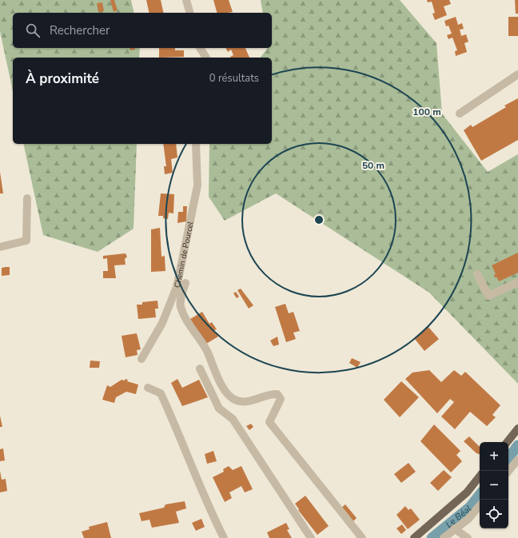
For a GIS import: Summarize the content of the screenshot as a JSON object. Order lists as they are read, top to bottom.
{
  "streets": {
    "street": ["Chemin de Pourcel"]
  },
  "water": ["Le Béal"],
  "page": {
    "search": "Rechercher",
    "heading": ["À proximité", "0 résultats"],
    "map_buttons": ["+", "−"]
  },
  "rings": ["100 m", "50 m"]
}
